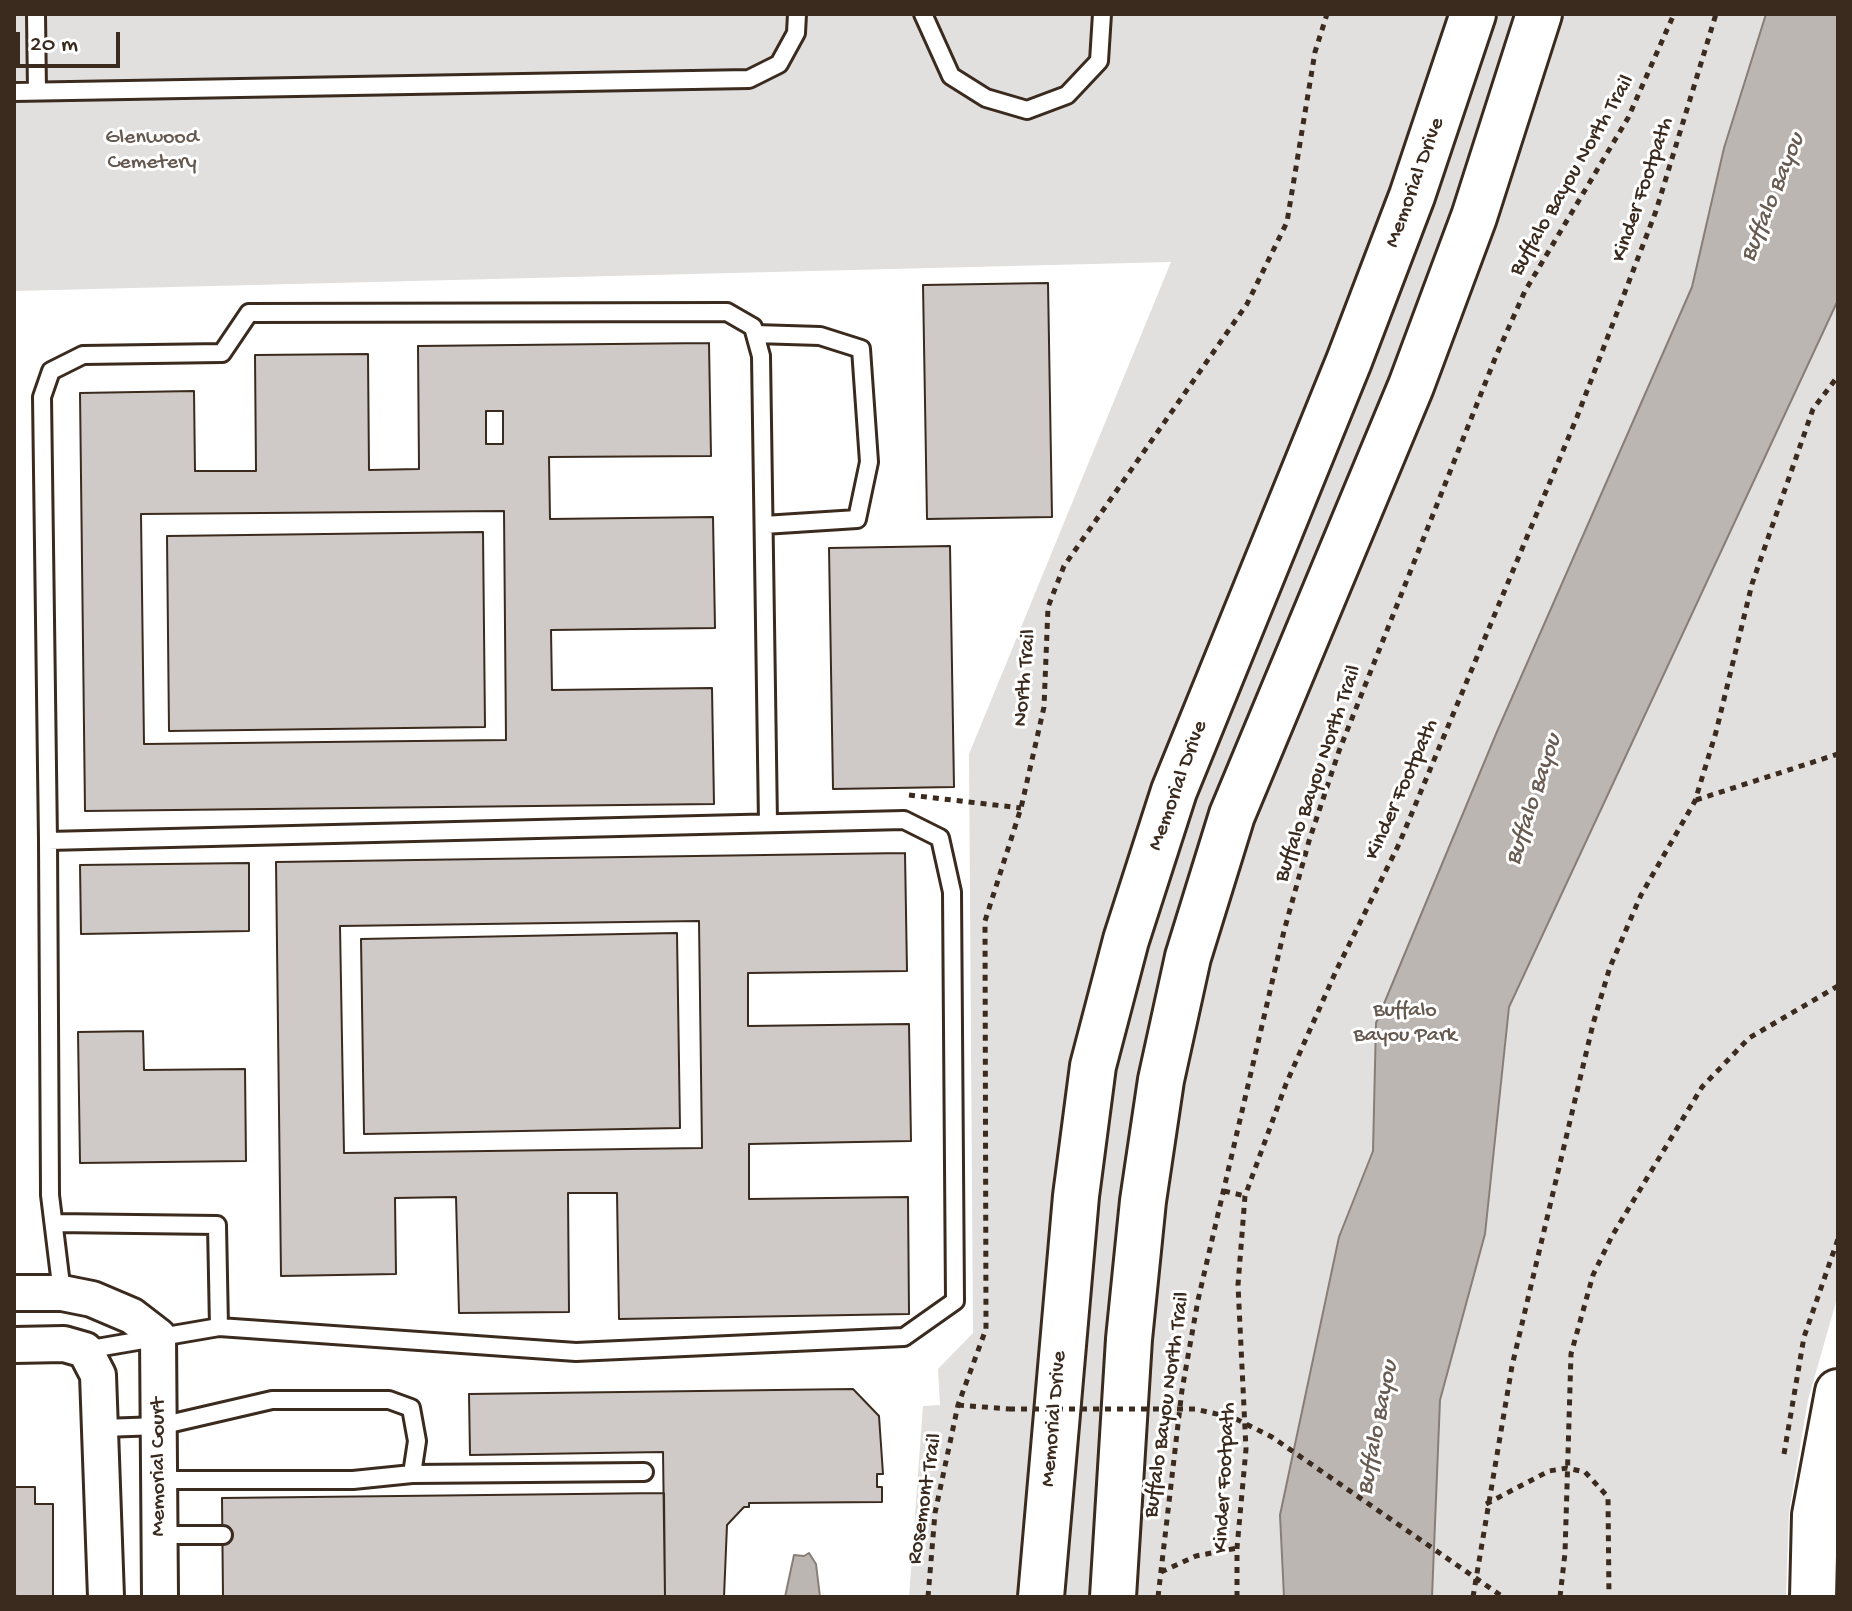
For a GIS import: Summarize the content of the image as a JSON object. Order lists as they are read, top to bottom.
{
  "streets": {
    "main road": ["Memorial Drive"],
    "street": ["Memorial Court"],
    "path": [
      "Buffalo Bayou North Trail",
      "Kinder Footpath",
      "North Trail",
      "Rosemont Trail"
    ]
  },
  "crossings": [
    ["North Trail", "Rosemont Trail"]
  ],
  "water": ["Buffalo Bayou"],
  "parks": ["Glenwood Cemetery", "Buffalo Bayou Park"],
  "scale_bar": "20 m"
}
